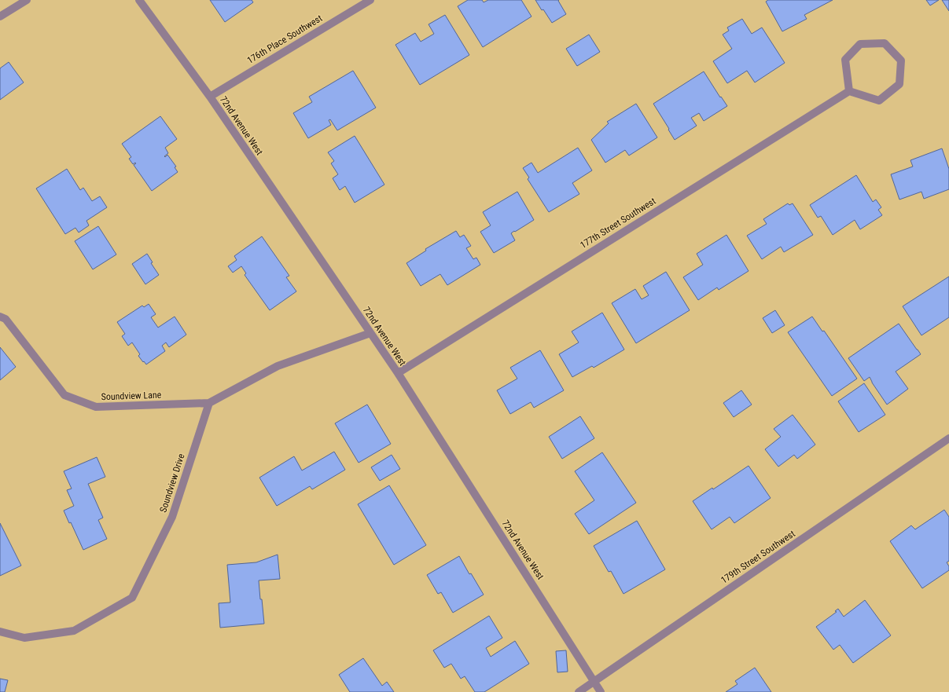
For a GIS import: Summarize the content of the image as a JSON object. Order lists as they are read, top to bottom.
{
  "streets": {
    "street": [
      "176th Place Southwest",
      "72nd Avenue West",
      "177th Street Southwest",
      "Soundview Lane",
      "Soundview Drive",
      "179th Street Southwest"
    ]
  },
  "crossings": [
    ["176th Place Southwest", "72nd Avenue West"],
    ["72nd Avenue West", "177th Street Southwest"],
    ["72nd Avenue West", "179th Street Southwest"],
    ["Soundview Lane", "Soundview Drive"]
  ]
}
